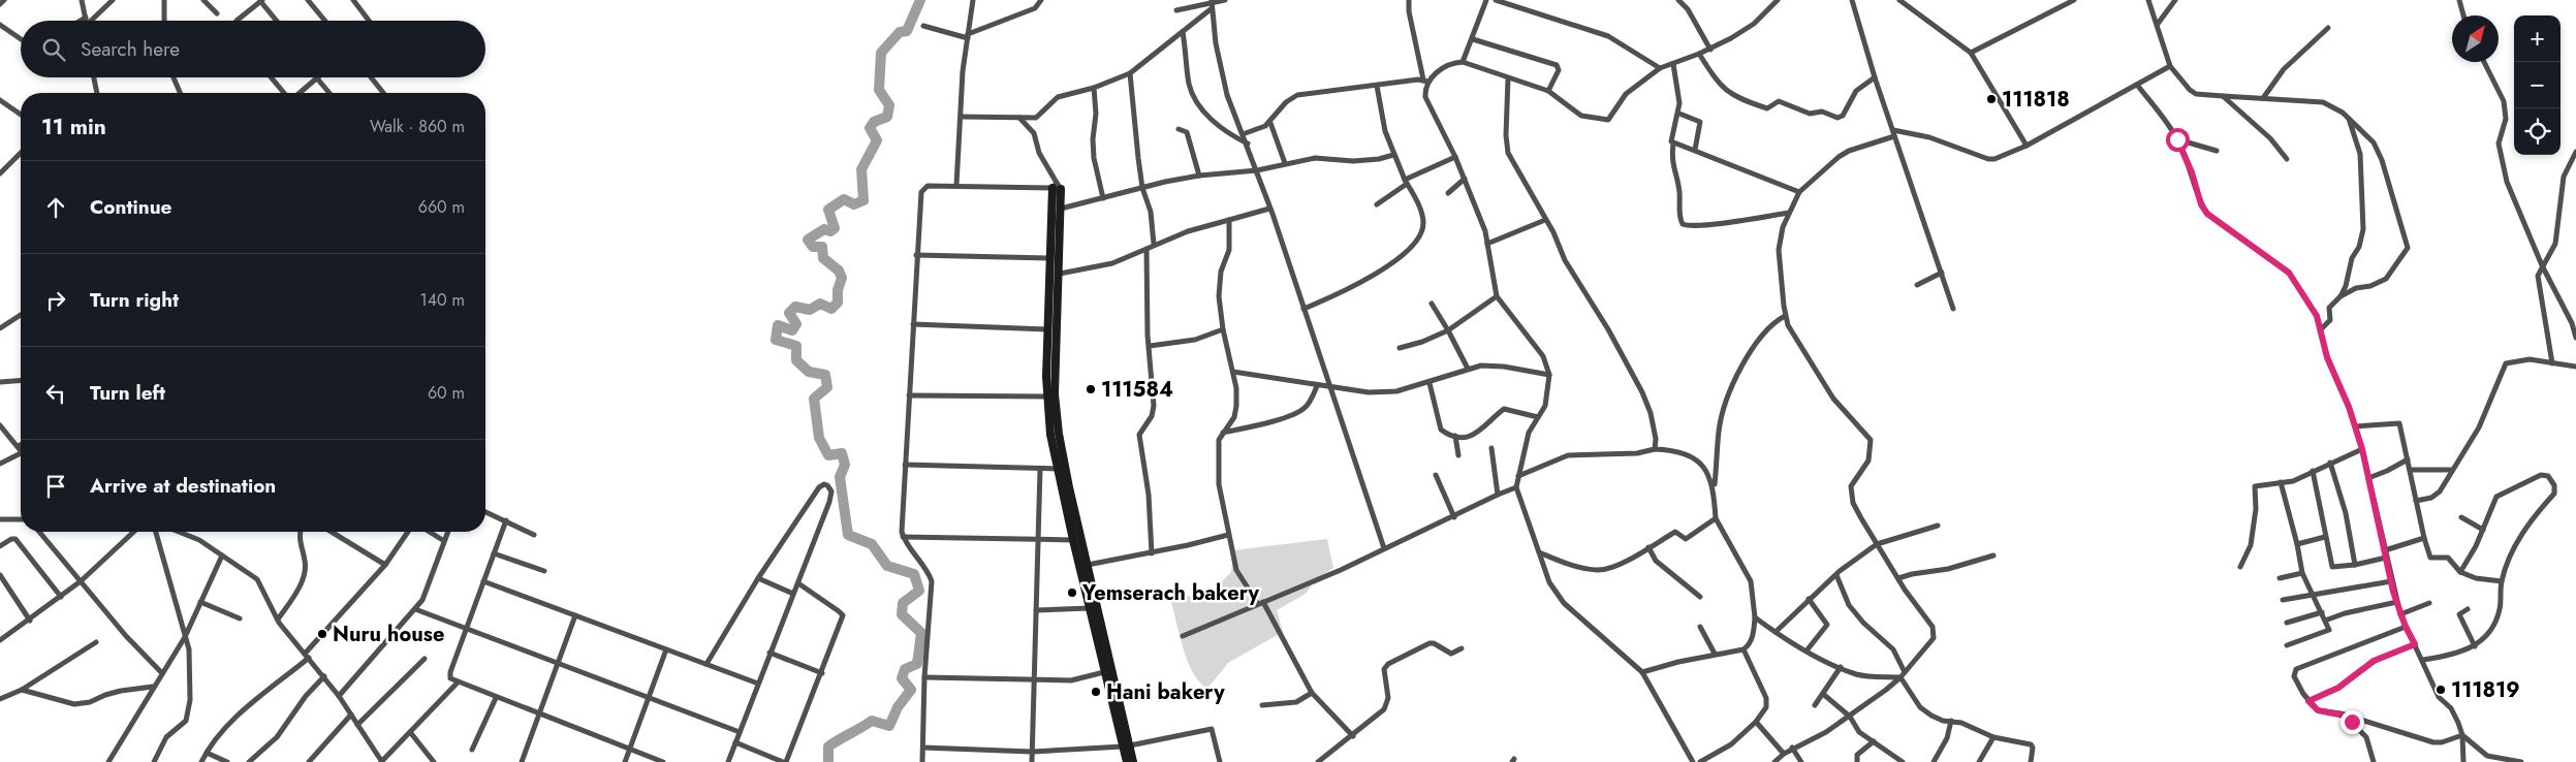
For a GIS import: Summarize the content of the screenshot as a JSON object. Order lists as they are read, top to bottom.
{
  "places": [
    "111818",
    "111584",
    "Yemserach bakery",
    "Nuru house",
    "111819",
    "Hani bakery"
  ],
  "north": "top right",
  "page": {
    "map_buttons": ["+", "−"],
    "search": "Search here",
    "heading": ["11 min", "Walk · 860 m"],
    "list": [
      ["Continue", "660 m"],
      ["Turn right", "140 m"],
      ["Turn left", "60 m"],
      "Arrive at destination"
    ]
  }
}
